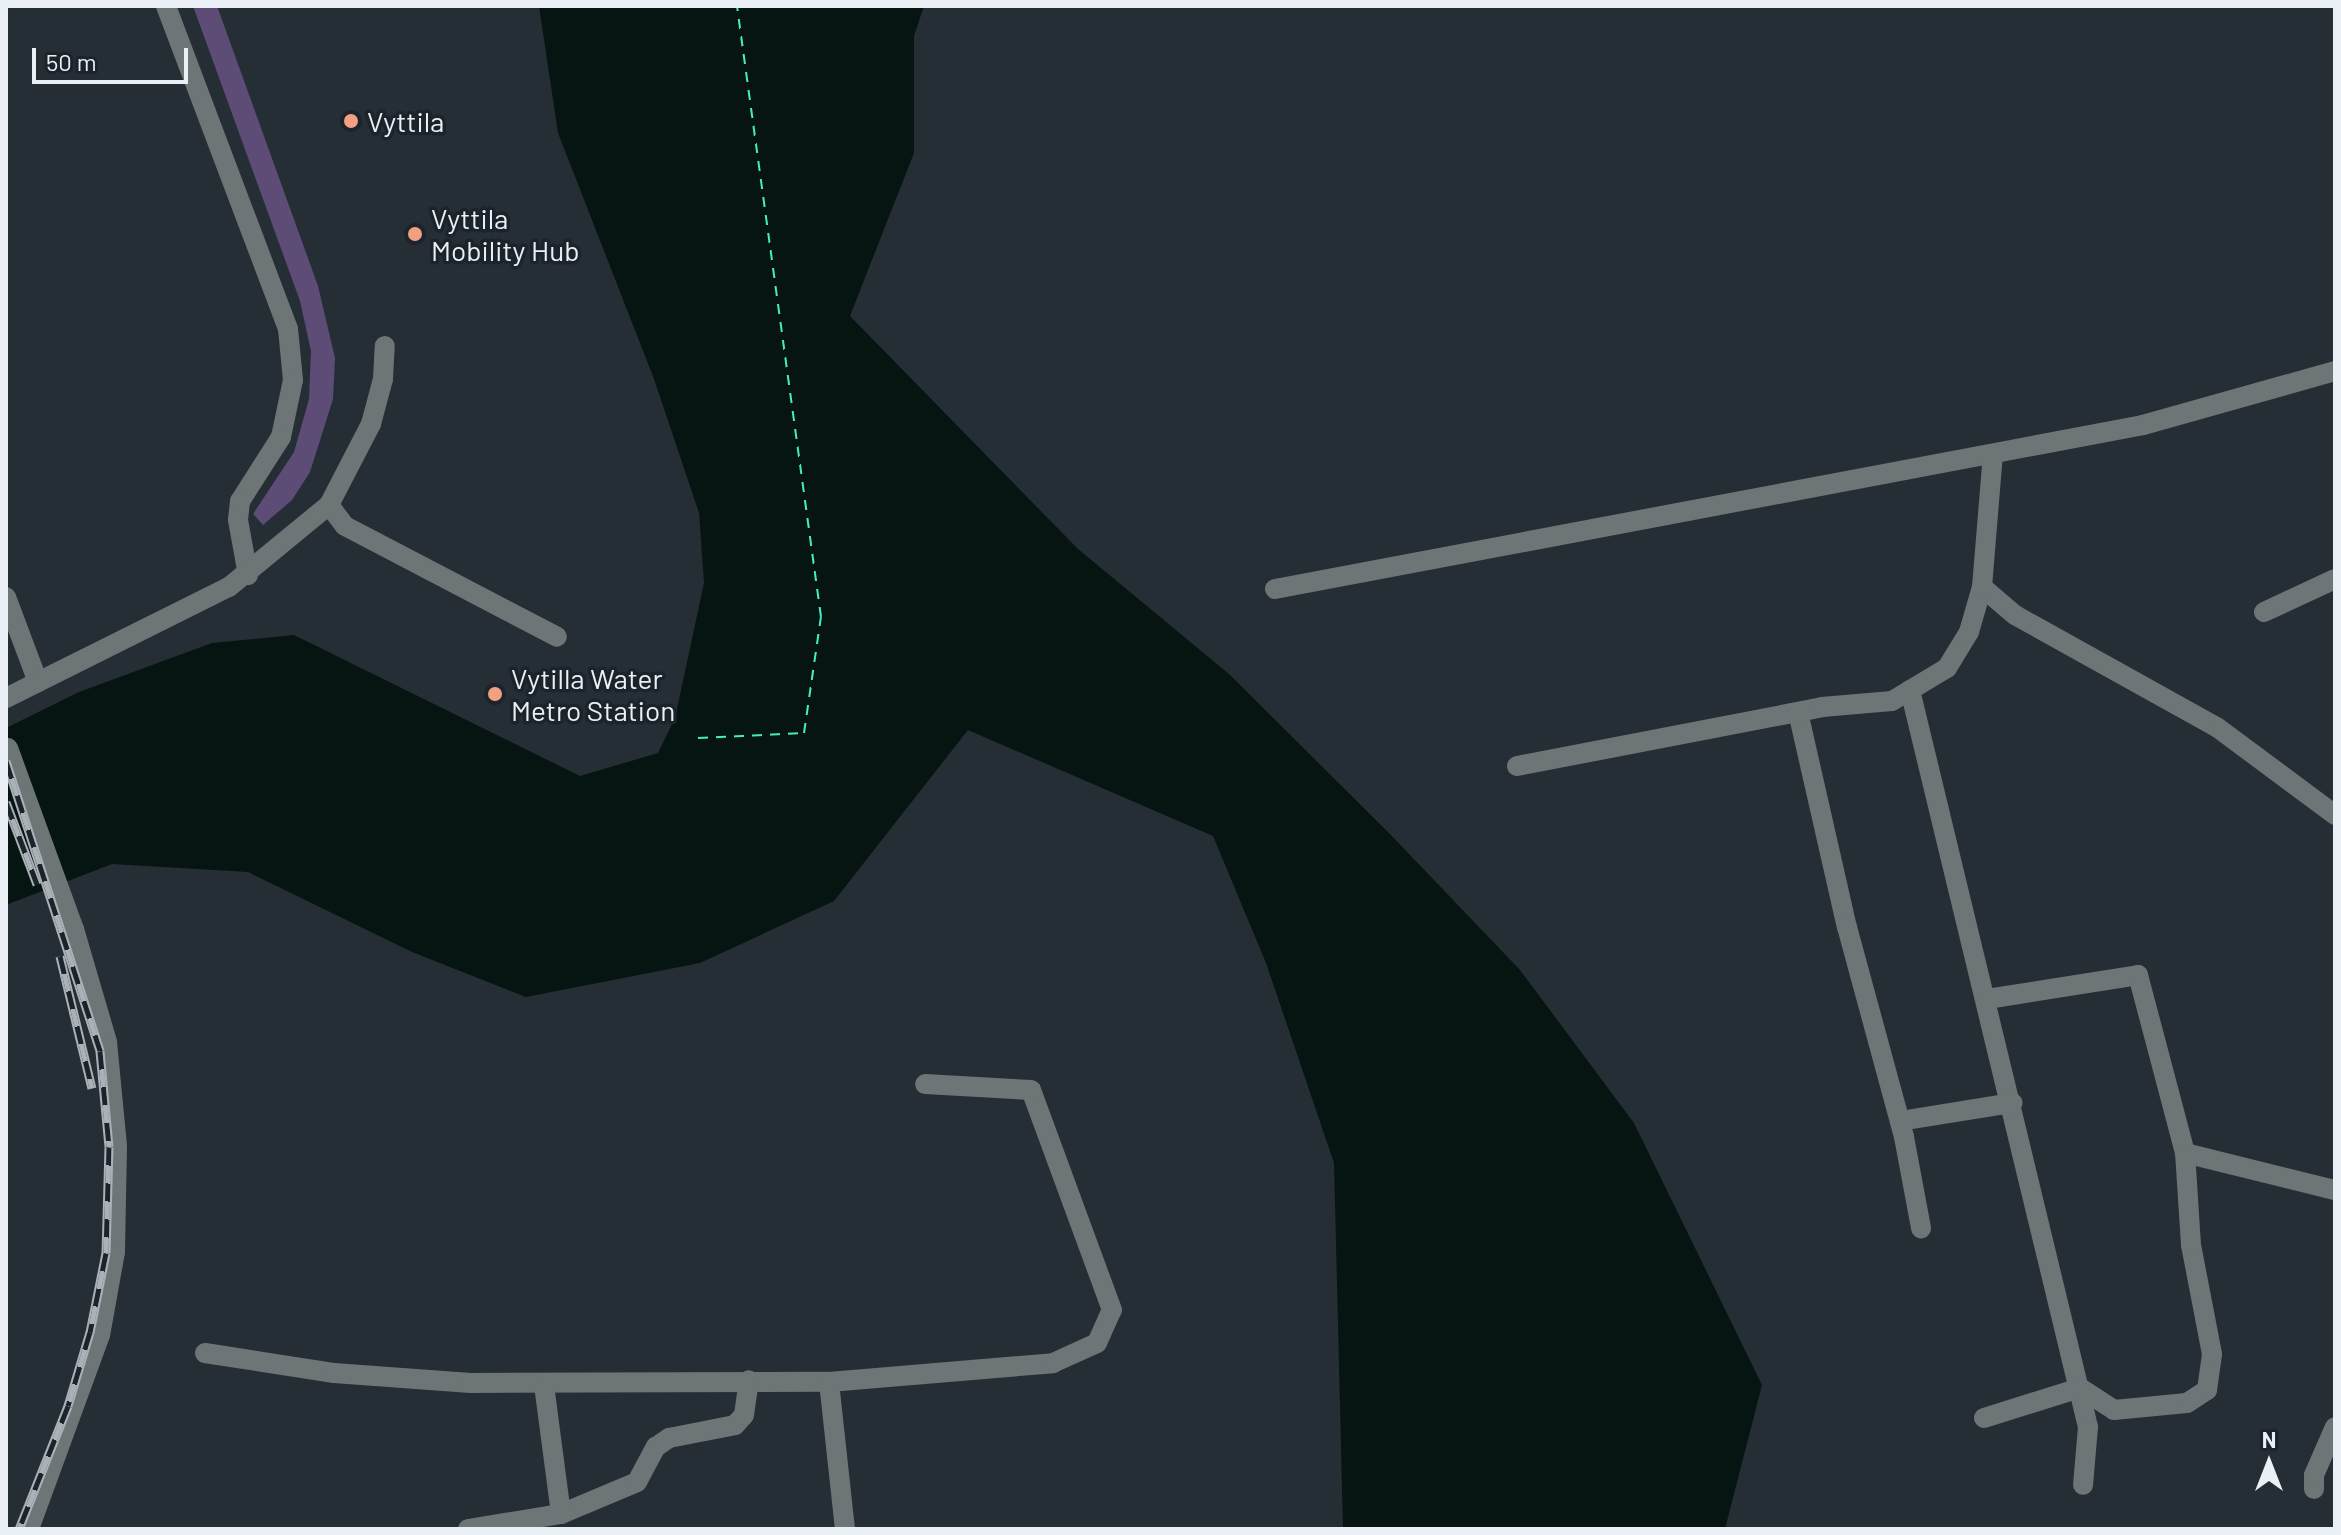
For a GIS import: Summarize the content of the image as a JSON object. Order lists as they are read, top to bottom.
{
  "places": ["Vyttila", "Vyttila Mobility Hub", "Vytilla Water Metro Station"],
  "scale_bar": "50 m",
  "north": "top"
}
